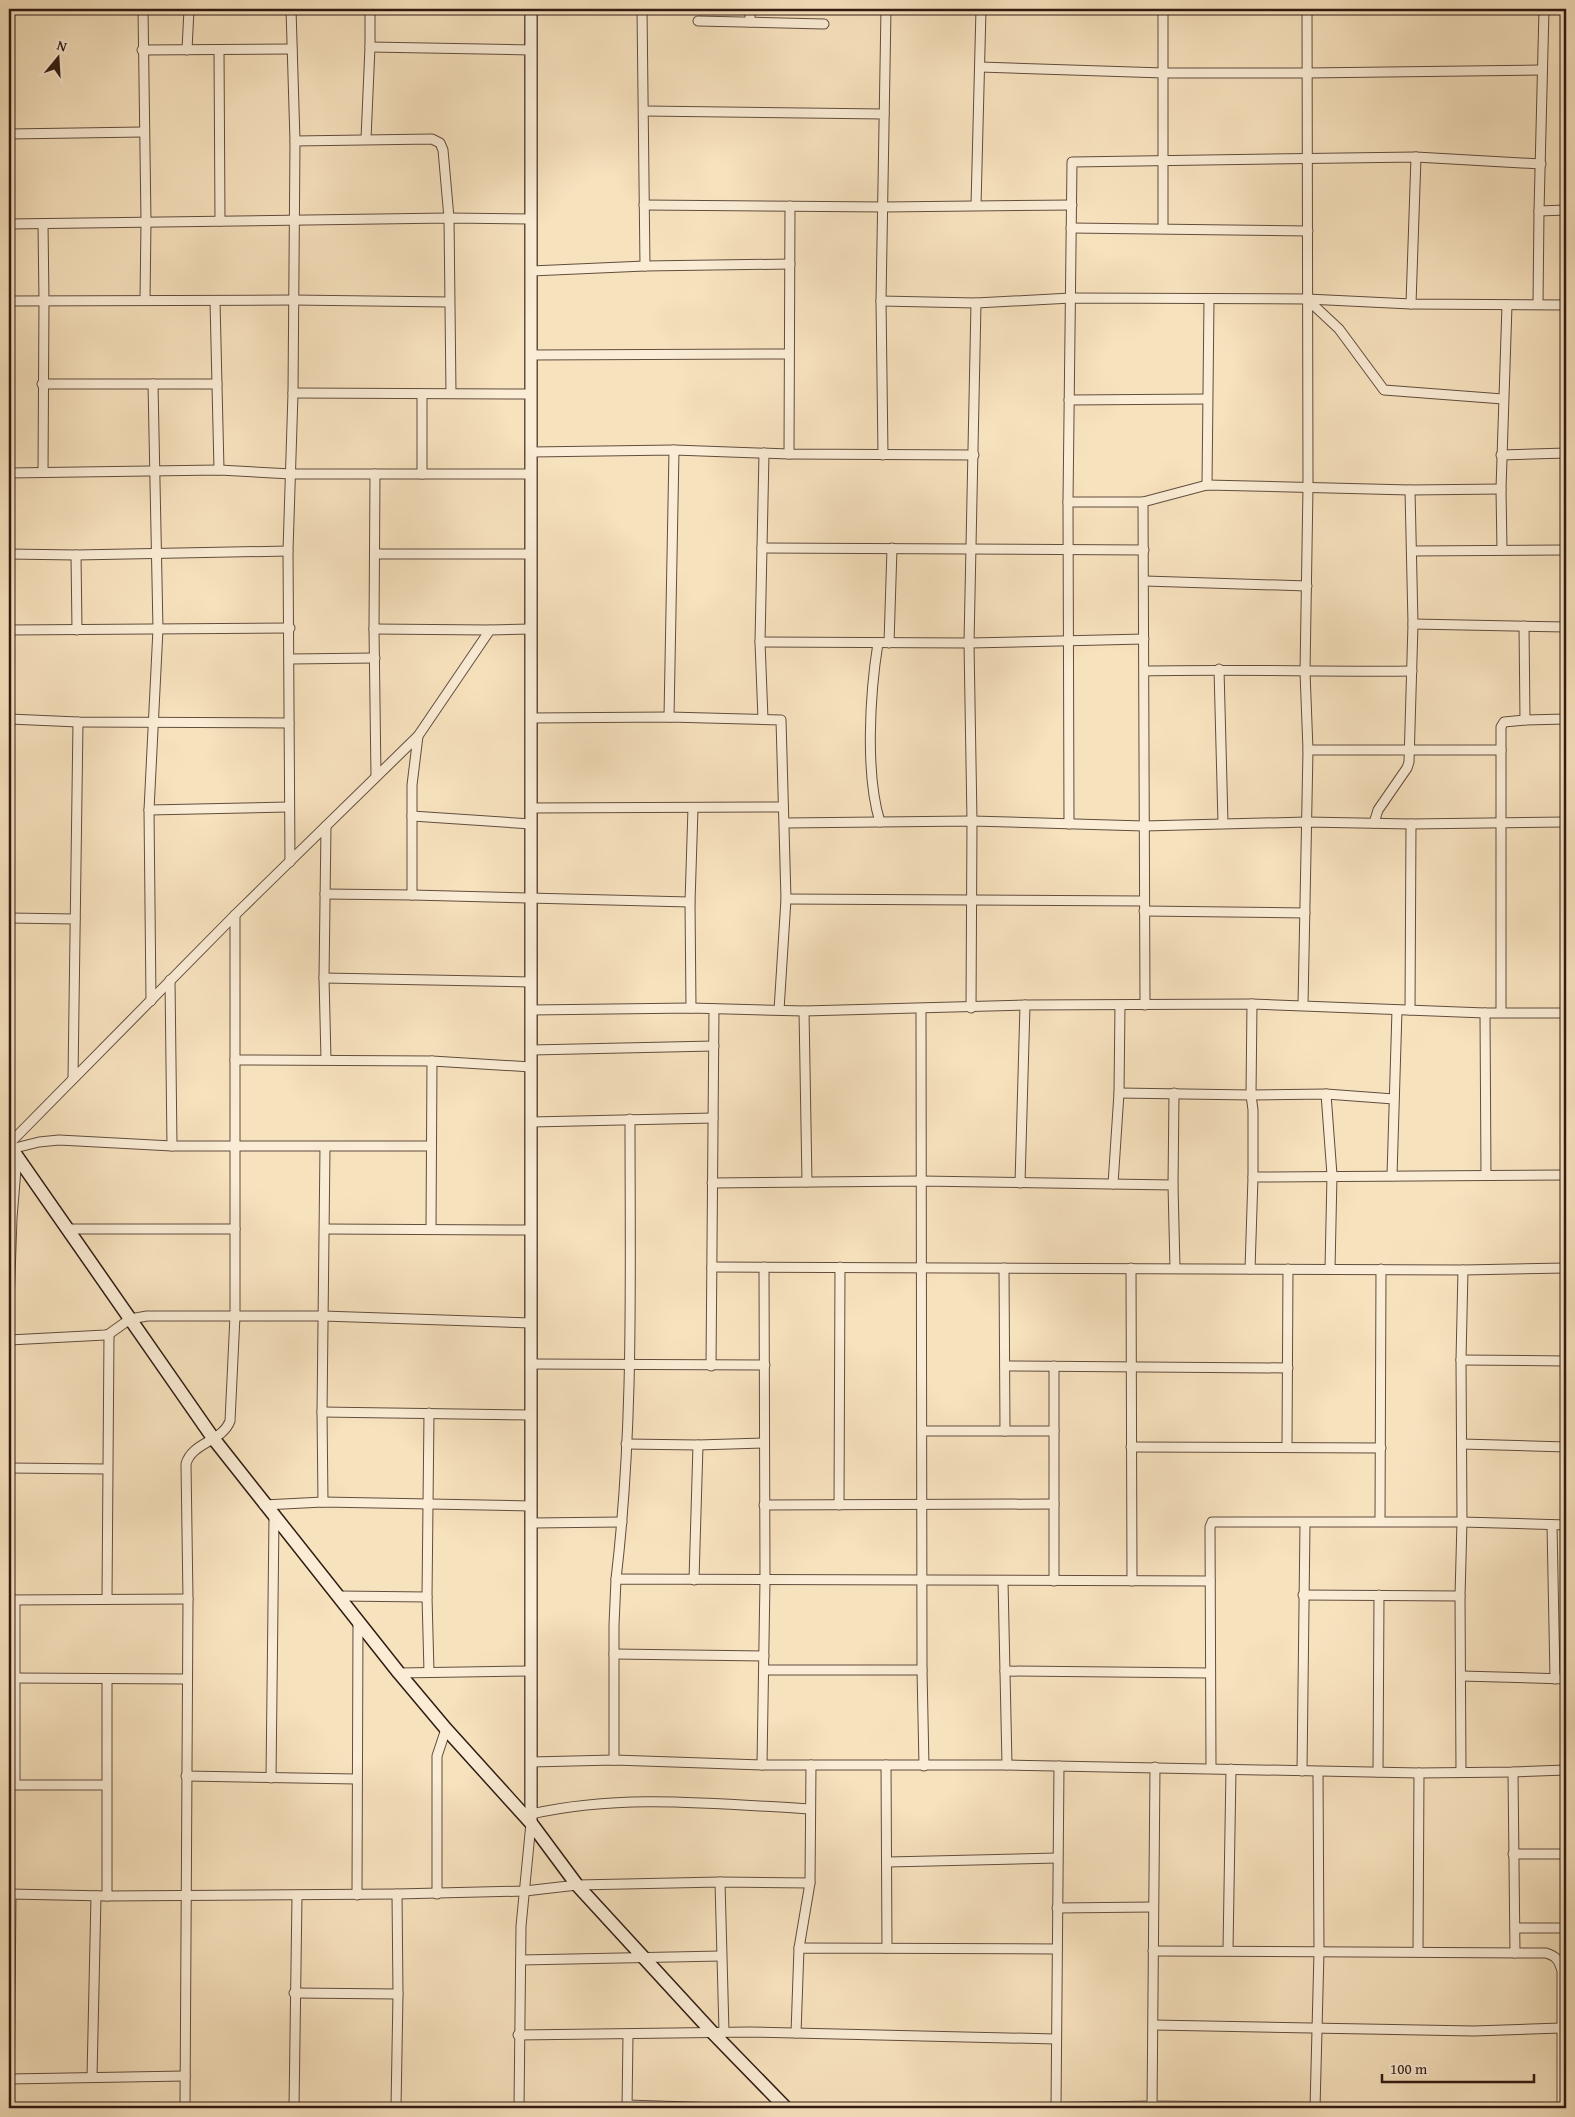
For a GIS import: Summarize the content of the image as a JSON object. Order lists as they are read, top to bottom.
{
  "scale_bar": "100 m",
  "north": "top"
}
